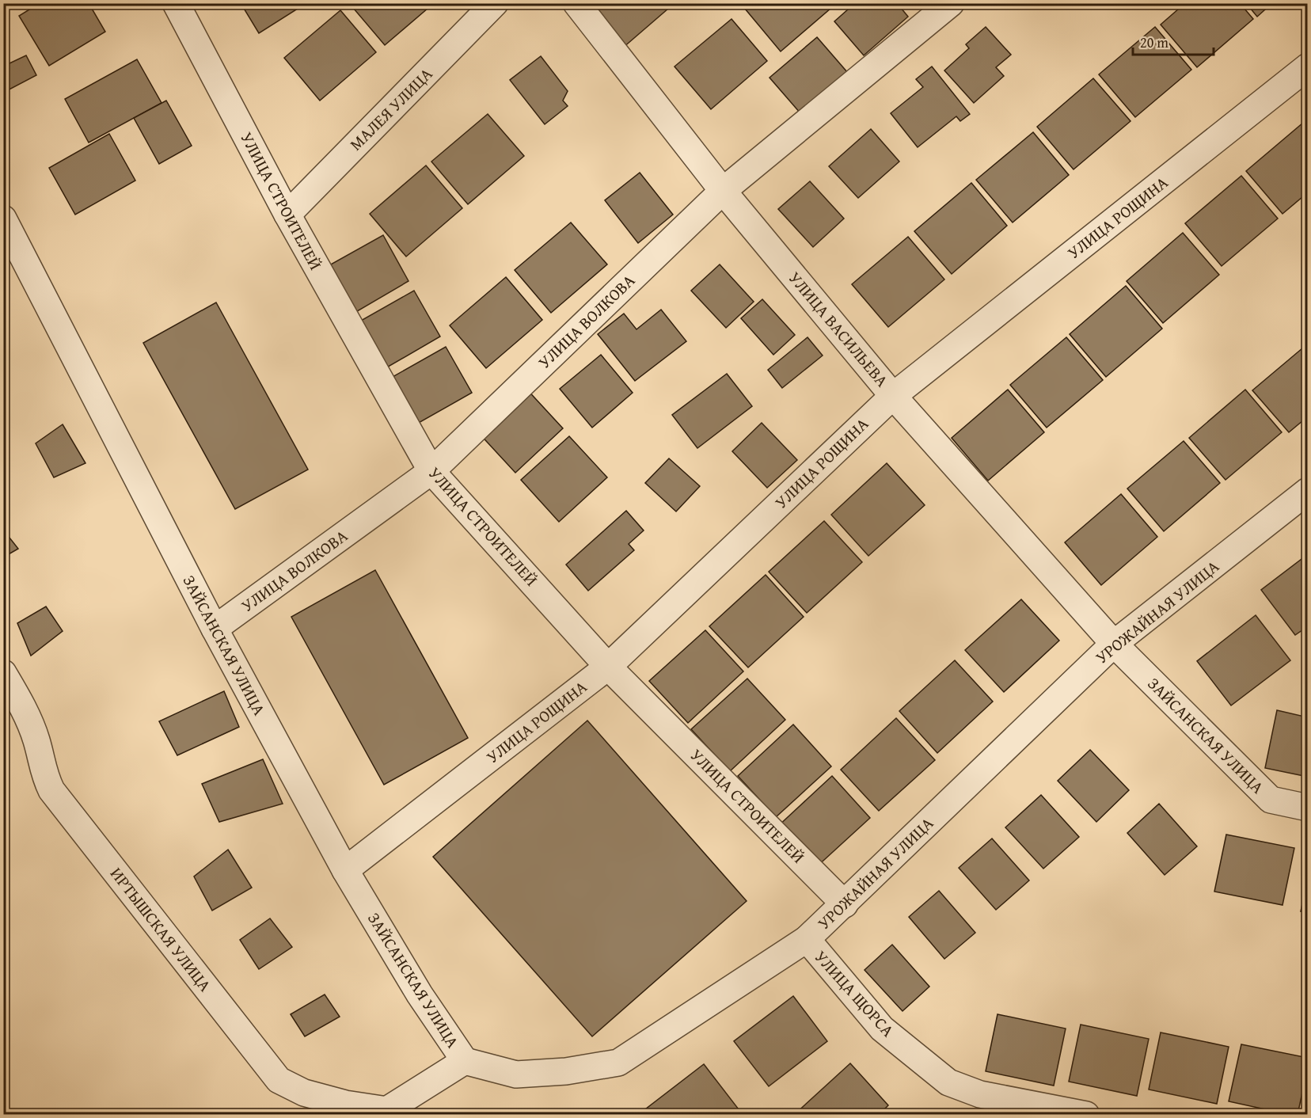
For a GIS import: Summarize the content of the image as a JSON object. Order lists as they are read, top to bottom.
{
  "streets": {
    "street": [
      "МАЛЕЯ УЛИЦА",
      "УЛИЦА СТРОИТЕЛЕЙ",
      "УЛИЦА РОЩИНА",
      "УЛИЦА ВОЛКОВА",
      "УЛИЦА ВАСИЛЬЕВА",
      "УРОЖАЙНАЯ УЛИЦА",
      "ЗАЙСАНСКАЯ УЛИЦА",
      "ИРТЫШСКАЯ УЛИЦА",
      "УЛИЦА ЩОРСА"
    ]
  },
  "crossings": [
    ["МАЛЕЯ УЛИЦА", "УЛИЦА СТРОИТЕЛЕЙ"],
    ["УЛИЦА СТРОИТЕЛЕЙ", "УЛИЦА РОЩИНА"],
    ["УЛИЦА СТРОИТЕЛЕЙ", "УЛИЦА ВОЛКОВА"],
    ["УЛИЦА СТРОИТЕЛЕЙ", "УРОЖАЙНАЯ УЛИЦА"],
    ["УЛИЦА РОЩИНА", "УЛИЦА ВАСИЛЬЕВА"],
    ["УЛИЦА РОЩИНА", "ЗАЙСАНСКАЯ УЛИЦА"],
    ["УЛИЦА ВОЛКОВА", "УЛИЦА ВАСИЛЬЕВА"],
    ["УЛИЦА ВОЛКОВА", "ЗАЙСАНСКАЯ УЛИЦА"],
    ["УЛИЦА ВАСИЛЬЕВА", "УРОЖАЙНАЯ УЛИЦА"],
    ["УЛИЦА ВАСИЛЬЕВА", "ЗАЙСАНСКАЯ УЛИЦА"],
    ["УРОЖАЙНАЯ УЛИЦА", "ЗАЙСАНСКАЯ УЛИЦА"],
    ["УРОЖАЙНАЯ УЛИЦА", "УЛИЦА ЩОРСА"]
  ],
  "scale_bar": "20 m"
}
